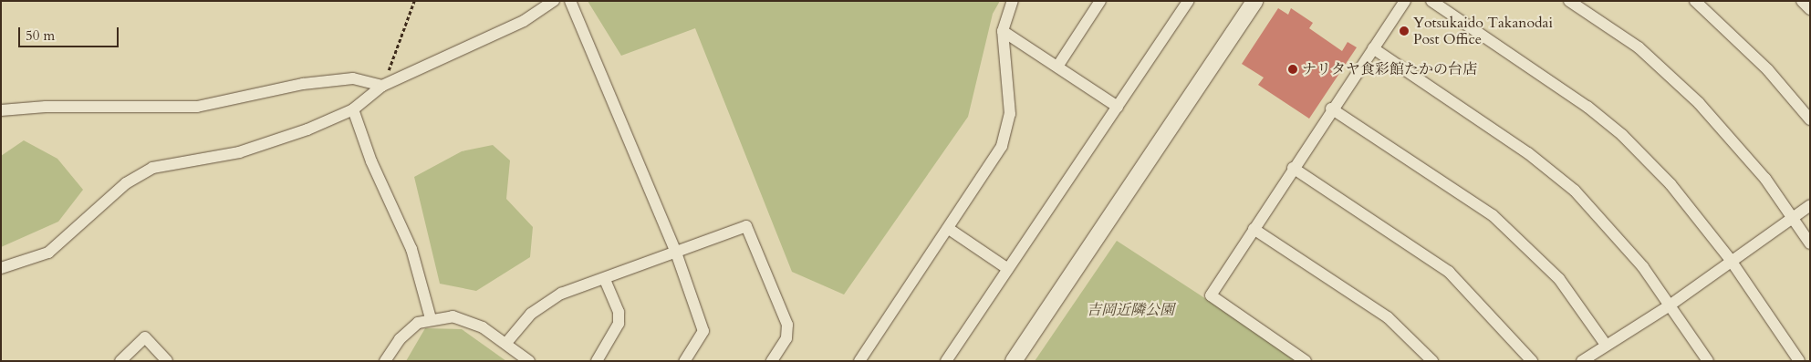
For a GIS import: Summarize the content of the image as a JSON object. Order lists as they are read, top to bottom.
{
  "parks": ["吉岡近隣公園"],
  "places": ["Yotsukaido Takanodai Post Office", "ナリタヤ食彩館たかの台店"],
  "scale_bar": "50 m"
}
